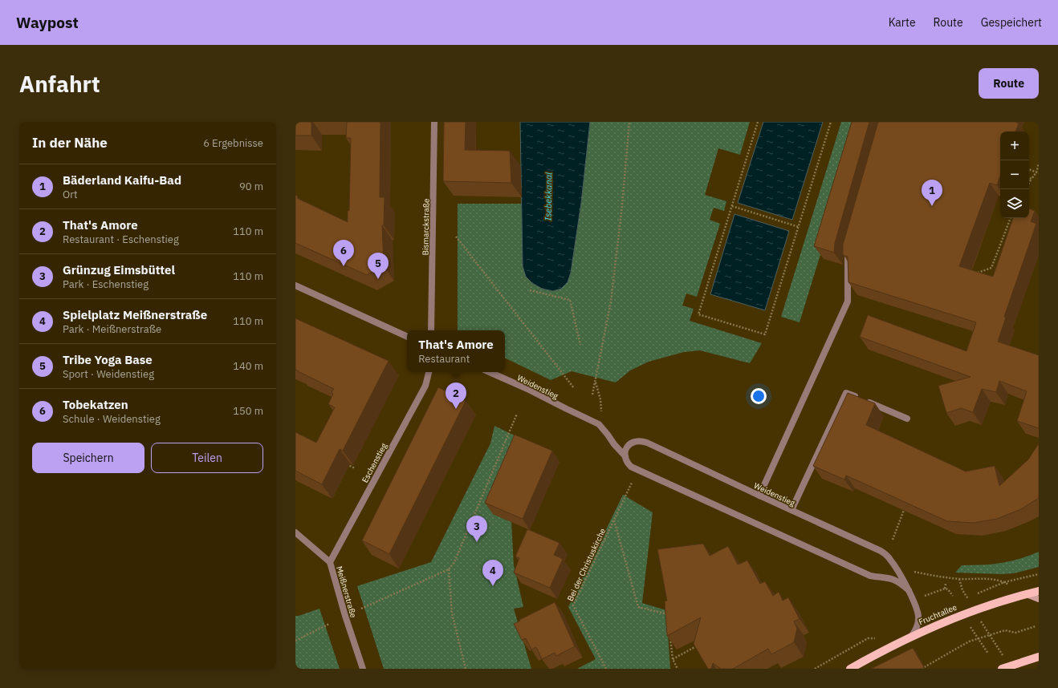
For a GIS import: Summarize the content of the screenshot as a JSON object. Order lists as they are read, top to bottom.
{
  "streets": {
    "main road": ["Fruchtallee"],
    "street": [
      "Bismarckstraße",
      "Weidenstieg",
      "Eschenstieg",
      "Meißnerstraße"
    ],
    "path": ["Bei der Christuskirche"]
  },
  "crossings": [
    ["Weidenstieg", "Fruchtallee"],
    ["Eschenstieg", "Meißnerstraße"]
  ],
  "water": ["Isebekkanal"],
  "page": {
    "header": "Waypost",
    "nav": ["Karte", "Route", "Gespeichert"],
    "buttons": [
      "Route",
      ["Speichern", "Teilen"]
    ],
    "title": "Anfahrt",
    "heading": ["In der Nähe", "6 Ergebnisse"],
    "map_buttons": ["+", "−"],
    "list": [
      {
        "mark": "1",
        "name": "Bäderland Kaifu-Bad",
        "note": "Ort",
        "value": "90 m"
      },
      {
        "mark": "2",
        "name": "That's Amore",
        "note": "Restaurant · Eschenstieg",
        "value": "110 m"
      },
      {
        "mark": "3",
        "name": "Grünzug Eimsbüttel",
        "note": "Park · Eschenstieg",
        "value": "110 m"
      },
      {
        "mark": "4",
        "name": "Spielplatz Meißnerstraße",
        "note": "Park · Meißnerstraße",
        "value": "110 m"
      },
      {
        "mark": "5",
        "name": "Tribe Yoga Base",
        "note": "Sport · Weidenstieg",
        "value": "140 m"
      },
      {
        "mark": "6",
        "name": "Tobekatzen",
        "note": "Schule · Weidenstieg",
        "value": "150 m"
      }
    ],
    "pins": [
      "1",
      "6",
      "5",
      "2",
      "3",
      "4"
    ],
    "popup": ["That's Amore", "Restaurant"]
  }
}
